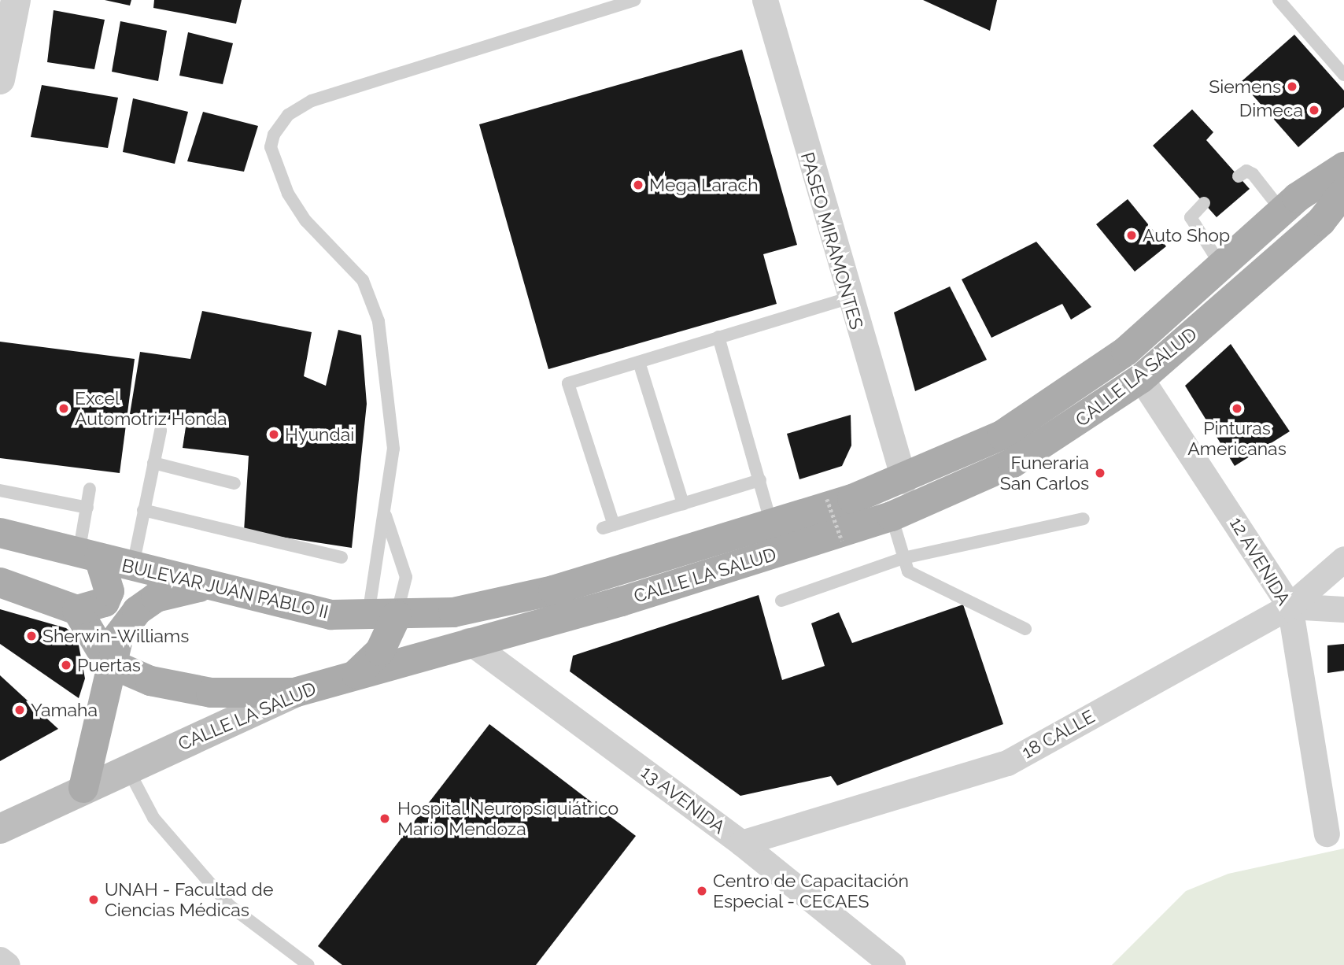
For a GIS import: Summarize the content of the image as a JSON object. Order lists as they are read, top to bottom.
{
  "streets": {
    "main road": ["CALLE LA SALUD", "BULEVAR JUAN PABLO II"],
    "street": [
      "PASEO MIRAMONTES",
      "12 AVENIDA",
      "18 CALLE",
      "13 AVENIDA"
    ]
  },
  "crossings": [
    ["PASEO MIRAMONTES", "CALLE LA SALUD"],
    ["CALLE LA SALUD", "12 AVENIDA"],
    ["CALLE LA SALUD", "BULEVAR JUAN PABLO II"],
    ["CALLE LA SALUD", "13 AVENIDA"],
    ["12 AVENIDA", "18 CALLE"],
    ["18 CALLE", "13 AVENIDA"]
  ],
  "places": [
    "Siemens",
    "Dimeca",
    "Mega Larach",
    "Auto Shop",
    "Excel Automotriz Honda",
    "Pinturas Americanas",
    "Hyundai",
    "Funeraria San Carlos",
    "Sherwin-Williams",
    "Puertas",
    "Yamaha",
    "Hospital Neuropsiquiátrico Mario Mendoza",
    "Centro de Capacitación Especial - CECAES",
    "UNAH - Facultad de Ciencias Médicas"
  ]
}
